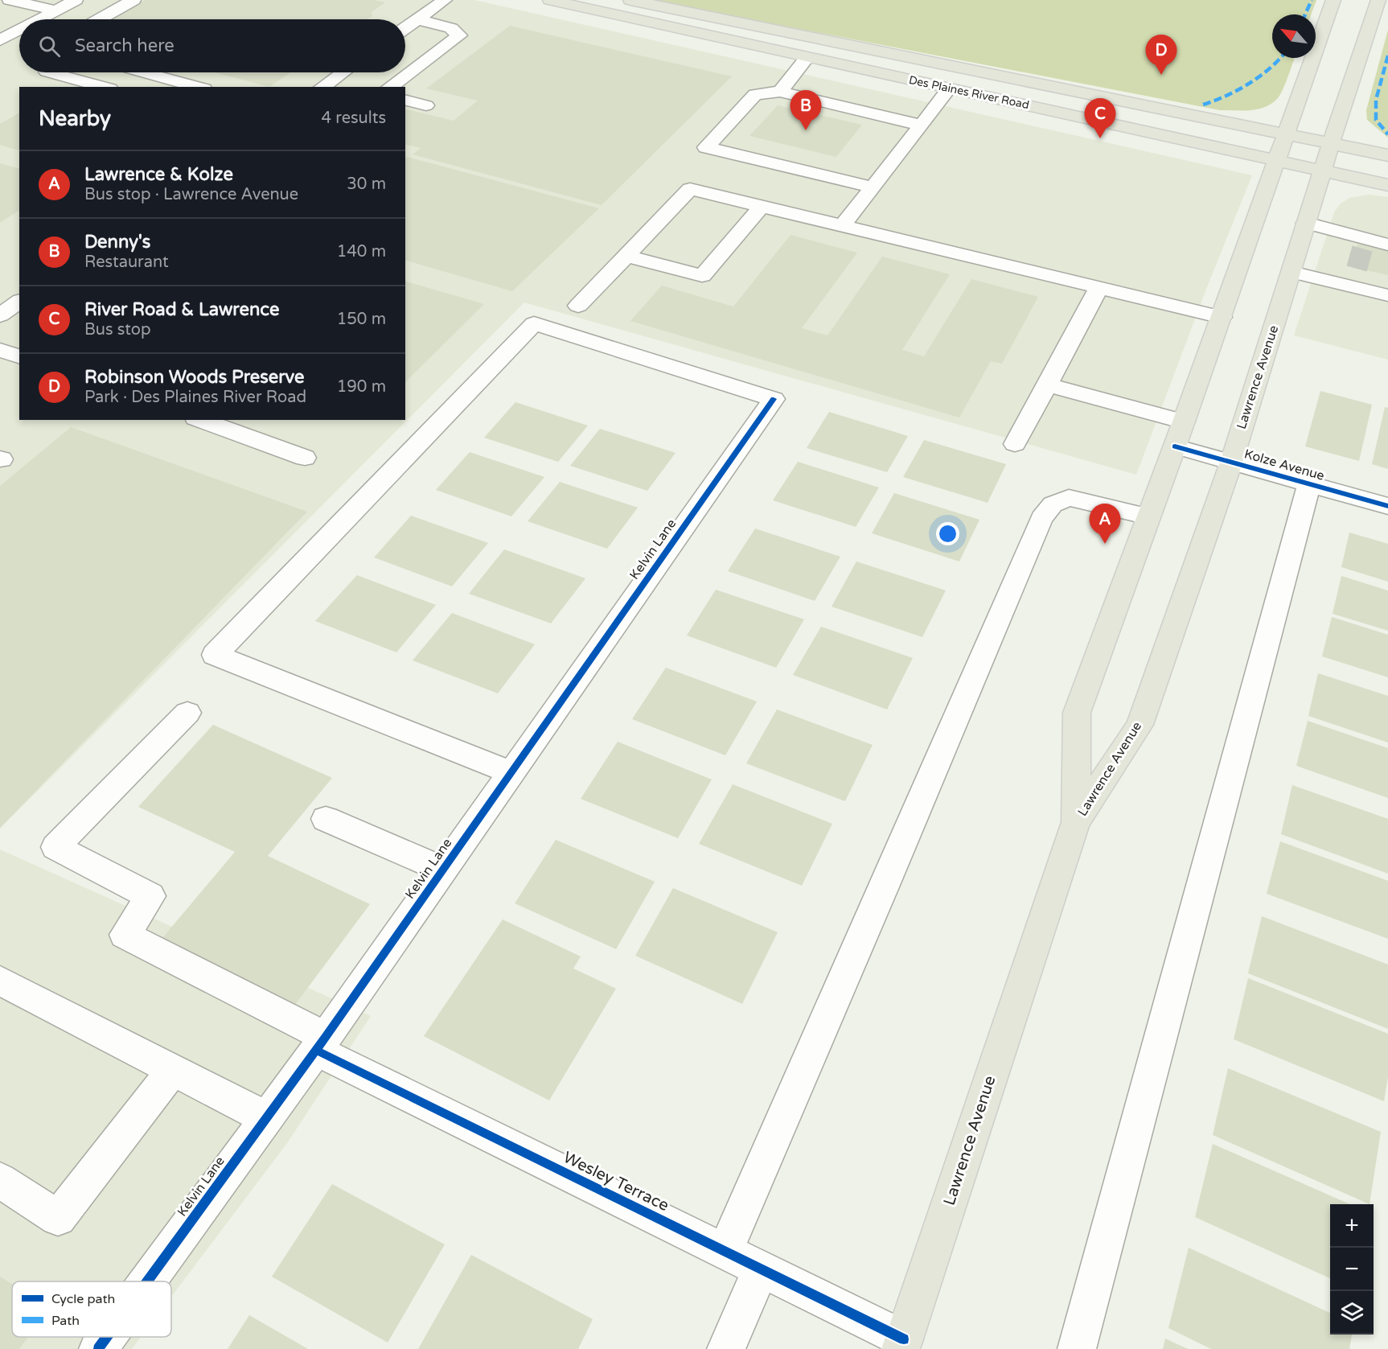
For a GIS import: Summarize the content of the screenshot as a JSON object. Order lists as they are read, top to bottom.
{
  "streets": {
    "main road": ["Des Plaines River Road", "Lawrence Avenue"],
    "street": ["Kolze Avenue", "Kelvin Lane", "Wesley Terrace"]
  },
  "crossings": [
    ["Des Plaines River Road", "Lawrence Avenue"],
    ["Lawrence Avenue", "Kolze Avenue"],
    ["Lawrence Avenue", "Wesley Terrace"],
    ["Kelvin Lane", "Wesley Terrace"]
  ],
  "legend": ["Cycle path", "Path"],
  "north": "top left",
  "page": {
    "search": "Search here",
    "pins": [
      "D",
      "B",
      "C",
      "A"
    ],
    "heading": ["Nearby", "4 results"],
    "list": [
      {
        "mark": "A",
        "name": "Lawrence & Kolze",
        "note": "Bus stop · Lawrence Avenue",
        "value": "30 m"
      },
      {
        "mark": "B",
        "name": "Denny's",
        "note": "Restaurant",
        "value": "140 m"
      },
      {
        "mark": "C",
        "name": "River Road & Lawrence",
        "note": "Bus stop",
        "value": "150 m"
      },
      {
        "mark": "D",
        "name": "Robinson Woods Preserve",
        "note": "Park · Des Plaines River Road",
        "value": "190 m"
      }
    ],
    "map_buttons": ["+", "−"]
  }
}
